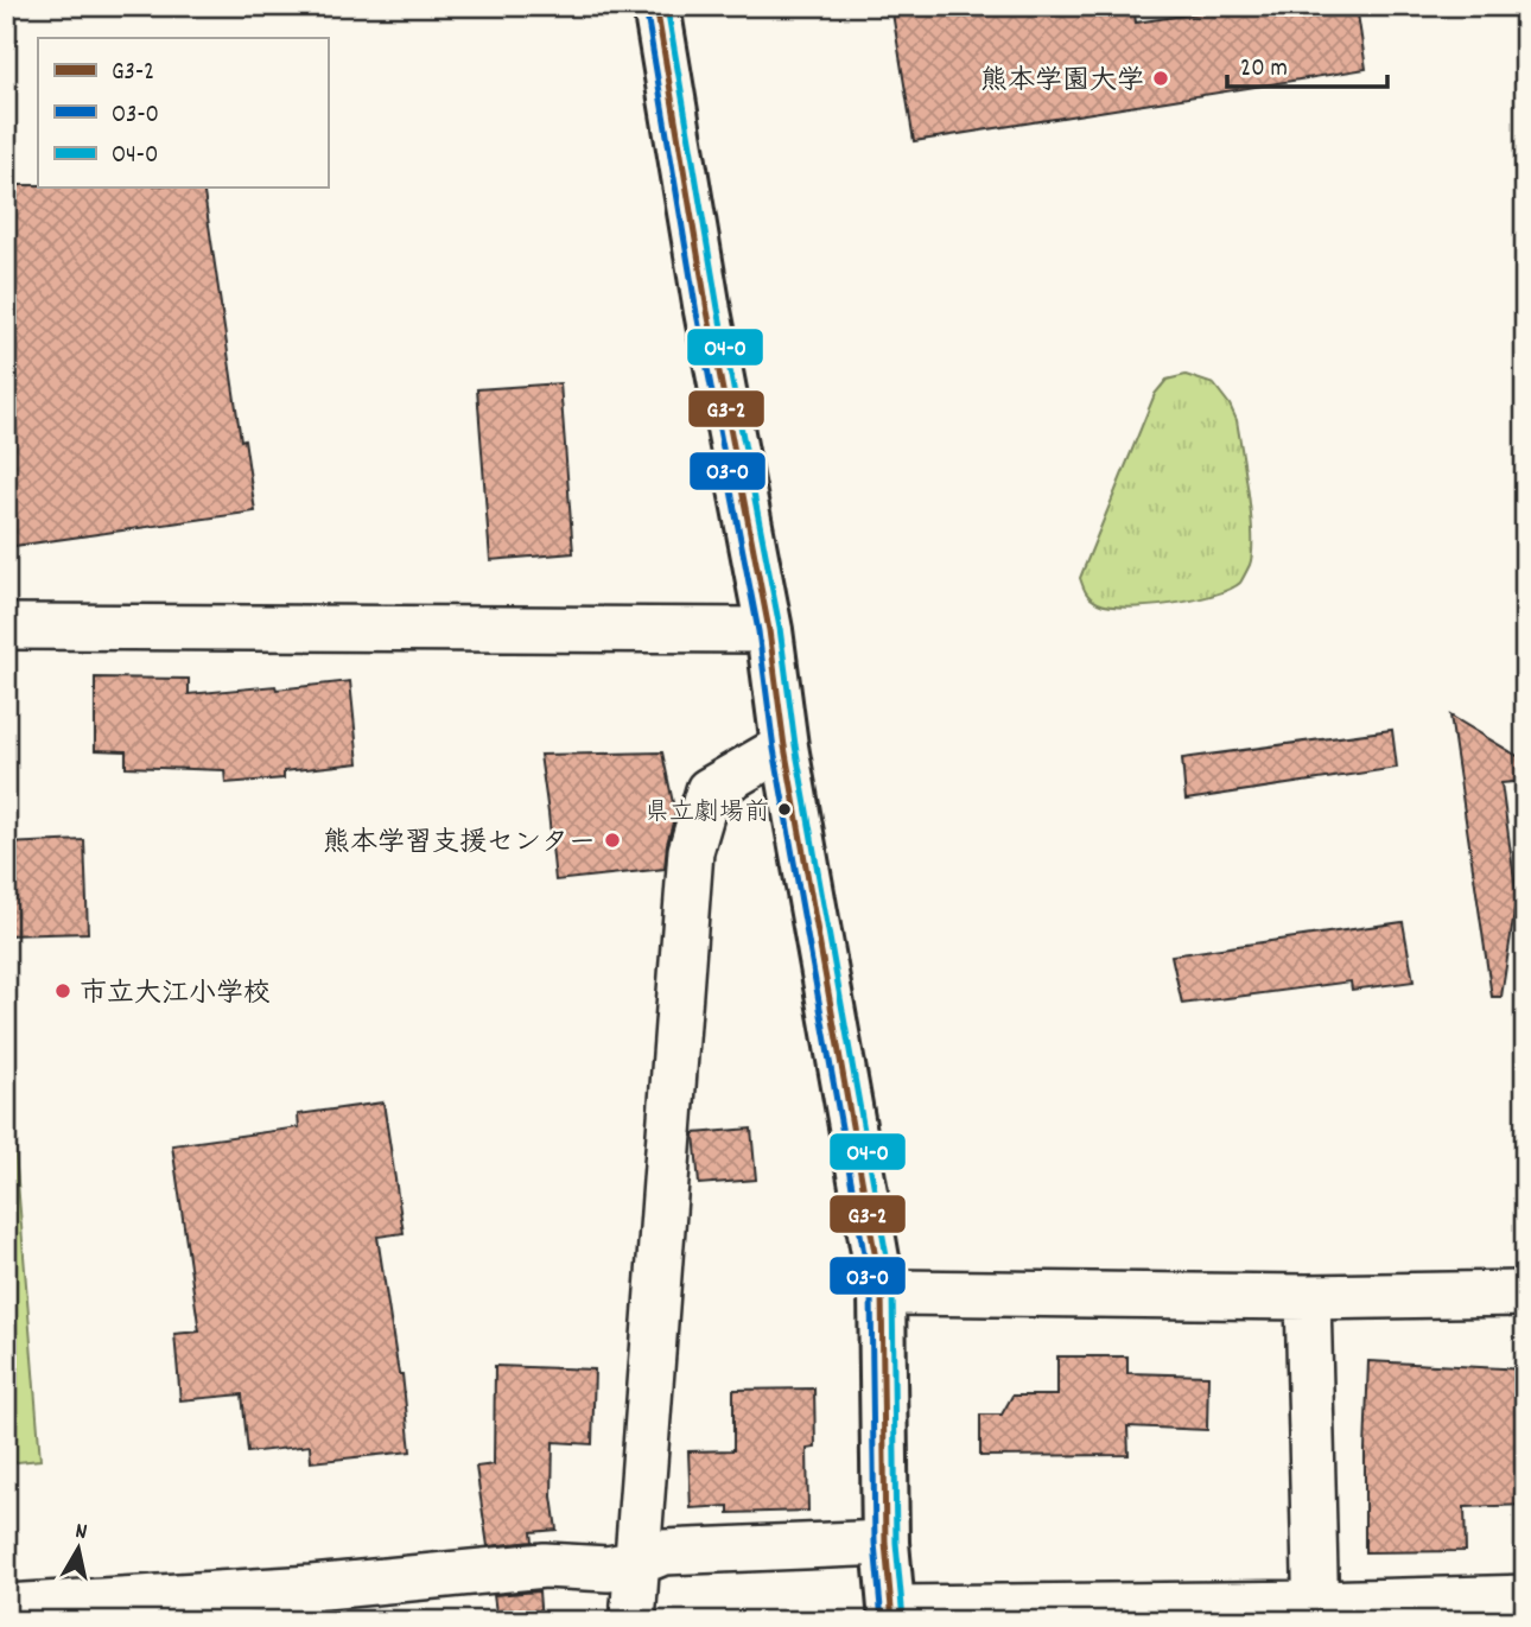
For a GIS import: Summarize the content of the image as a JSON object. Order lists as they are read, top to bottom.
{
  "places": [
    "熊本学園大学",
    "県立劇場前",
    "熊本学習支援センター",
    "市立大江小学校"
  ],
  "lines": ["transit line G3-2", "transit line O4-0", "transit line O3-0"],
  "legend": ["G3-2", "O3-0", "O4-0"],
  "scale_bar": "20 m",
  "north": "top"
}
